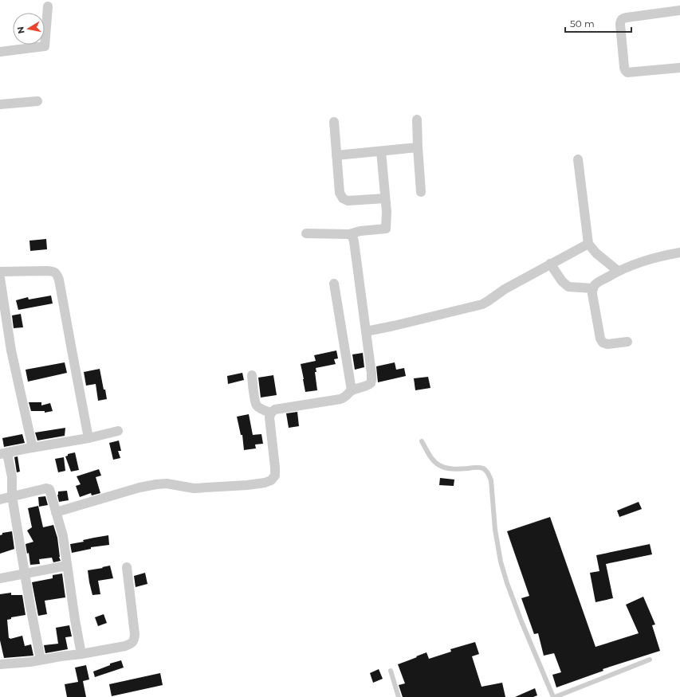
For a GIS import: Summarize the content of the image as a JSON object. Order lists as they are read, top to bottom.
{
  "scale_bar": "50 m",
  "north": "left"
}
